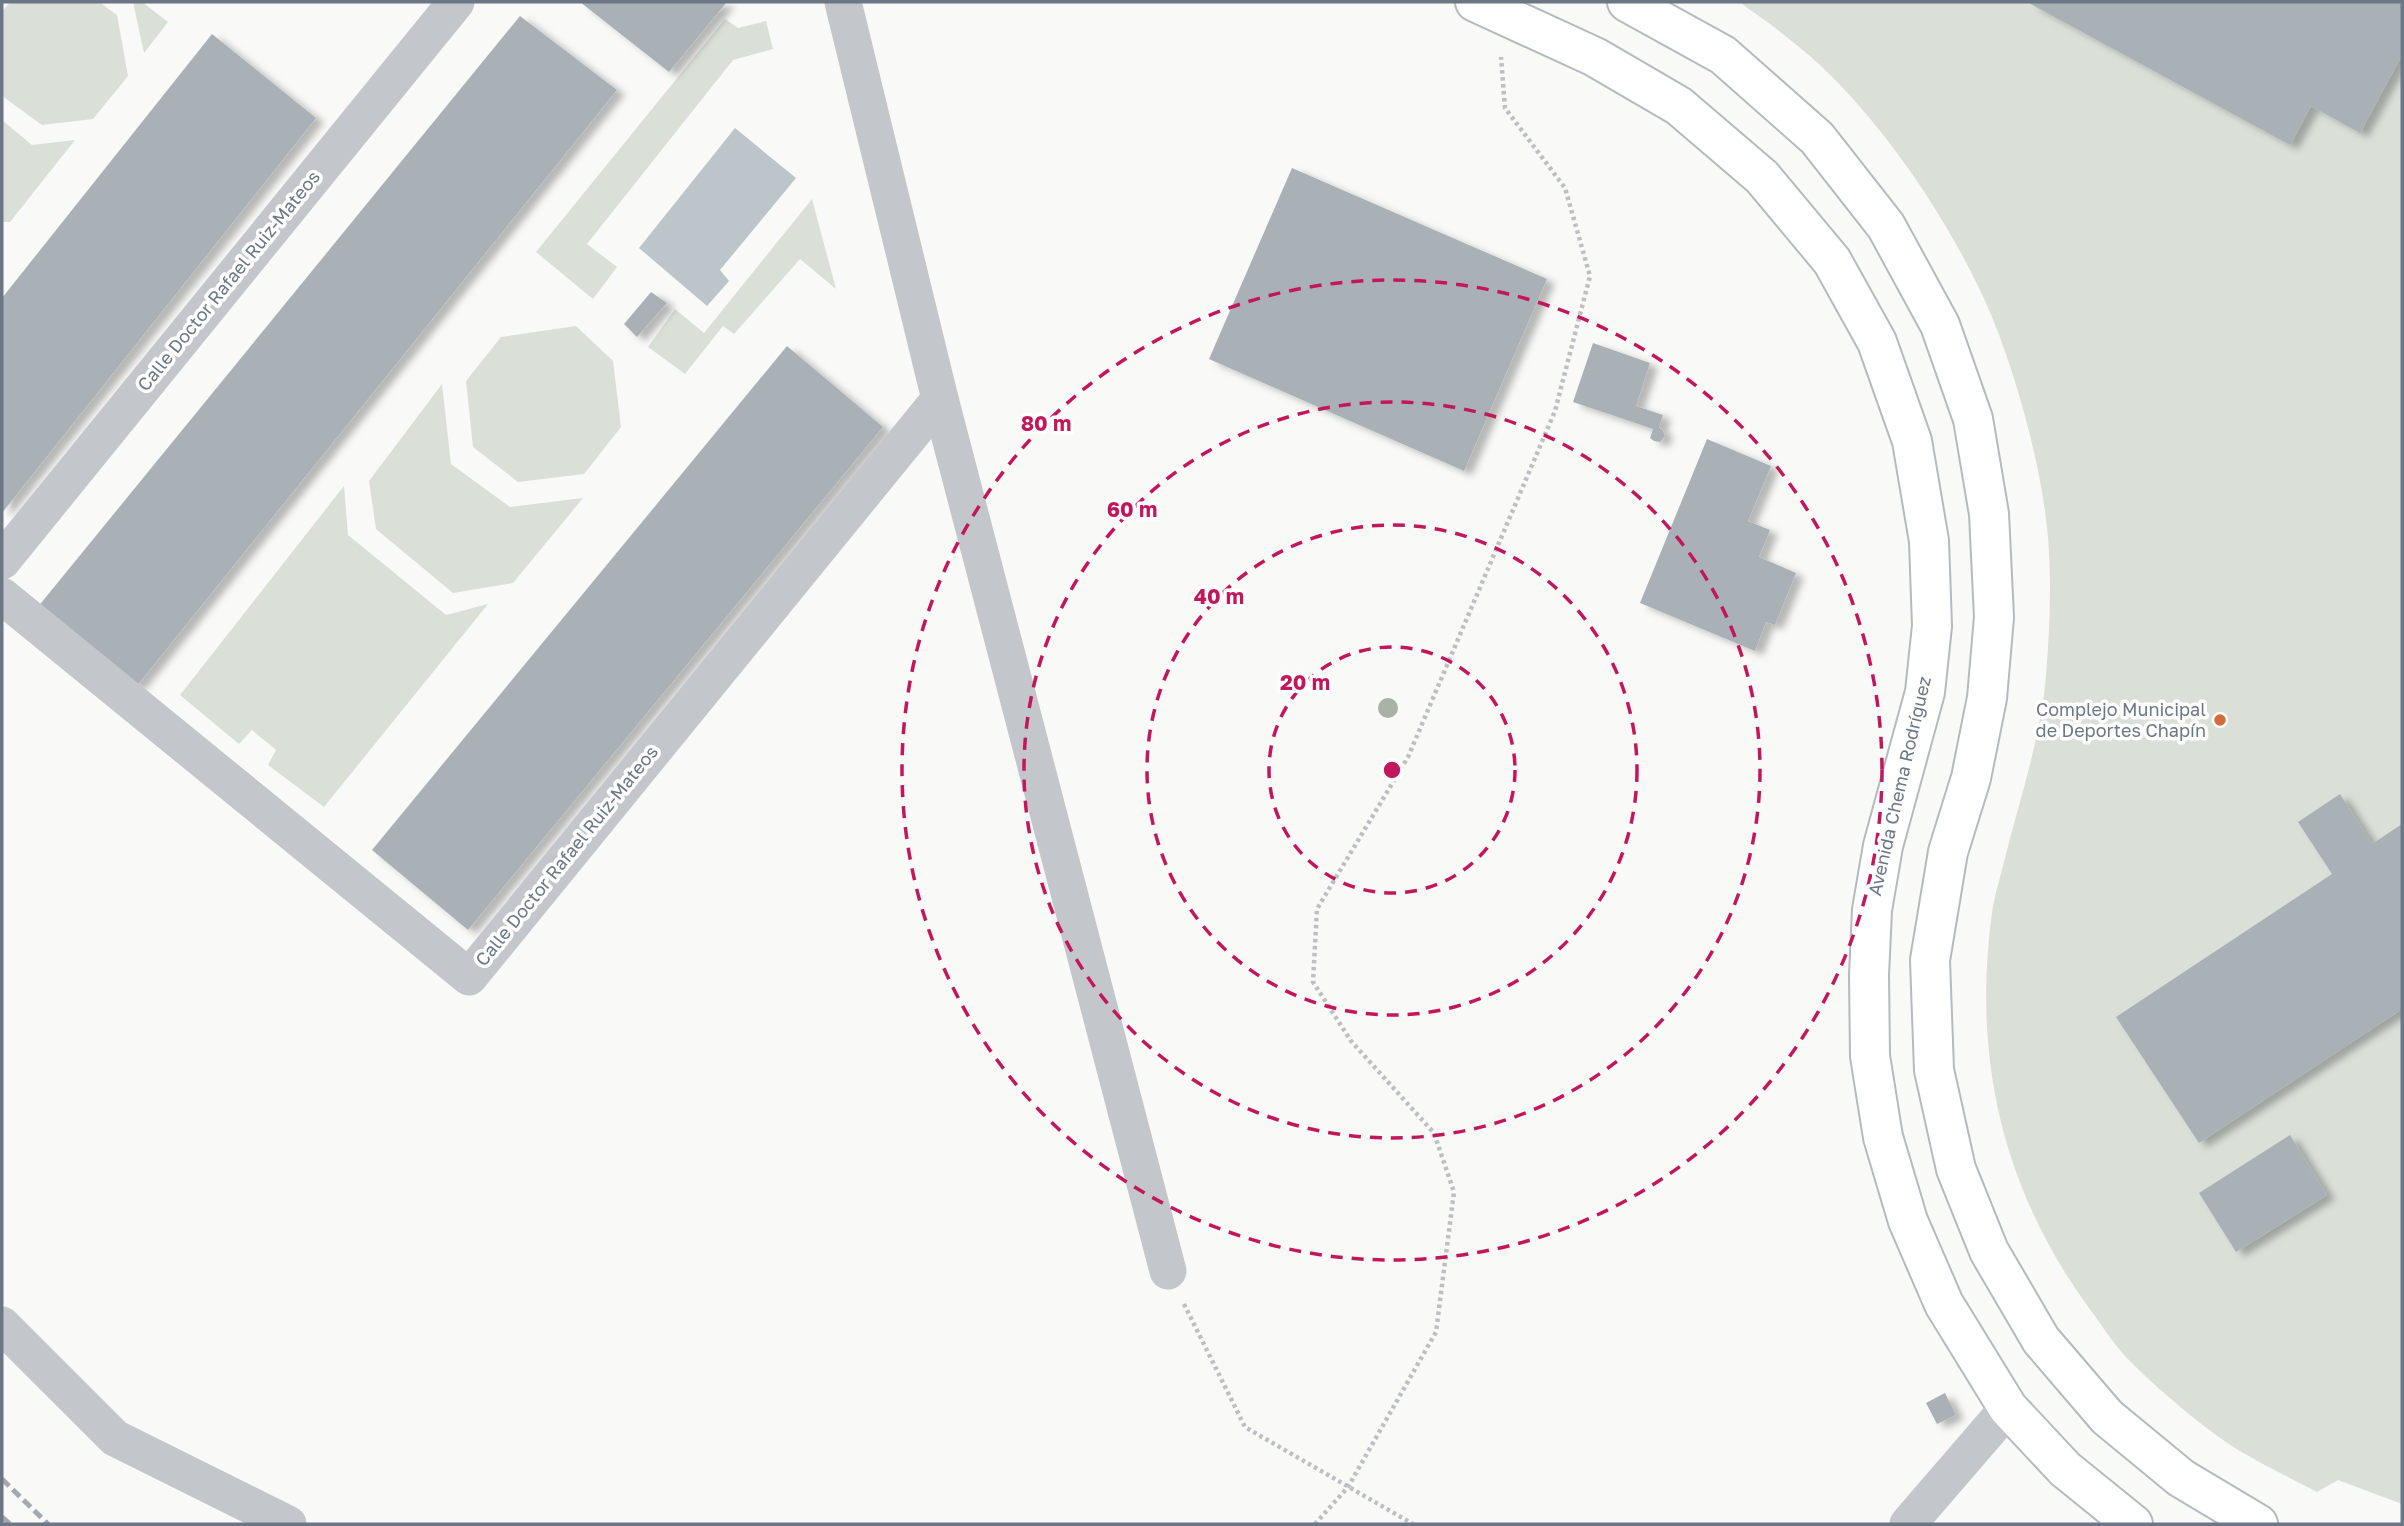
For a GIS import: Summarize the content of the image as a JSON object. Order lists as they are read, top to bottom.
{
  "streets": {
    "main road": ["Avenida Chema Rodríguez"],
    "street": ["Calle Doctor Rafael Ruiz-Mateos"]
  },
  "places": ["Complejo Municipal de Deportes Chapín"],
  "rings": [
    "80 m",
    "60 m",
    "40 m",
    "20 m"
  ]
}
